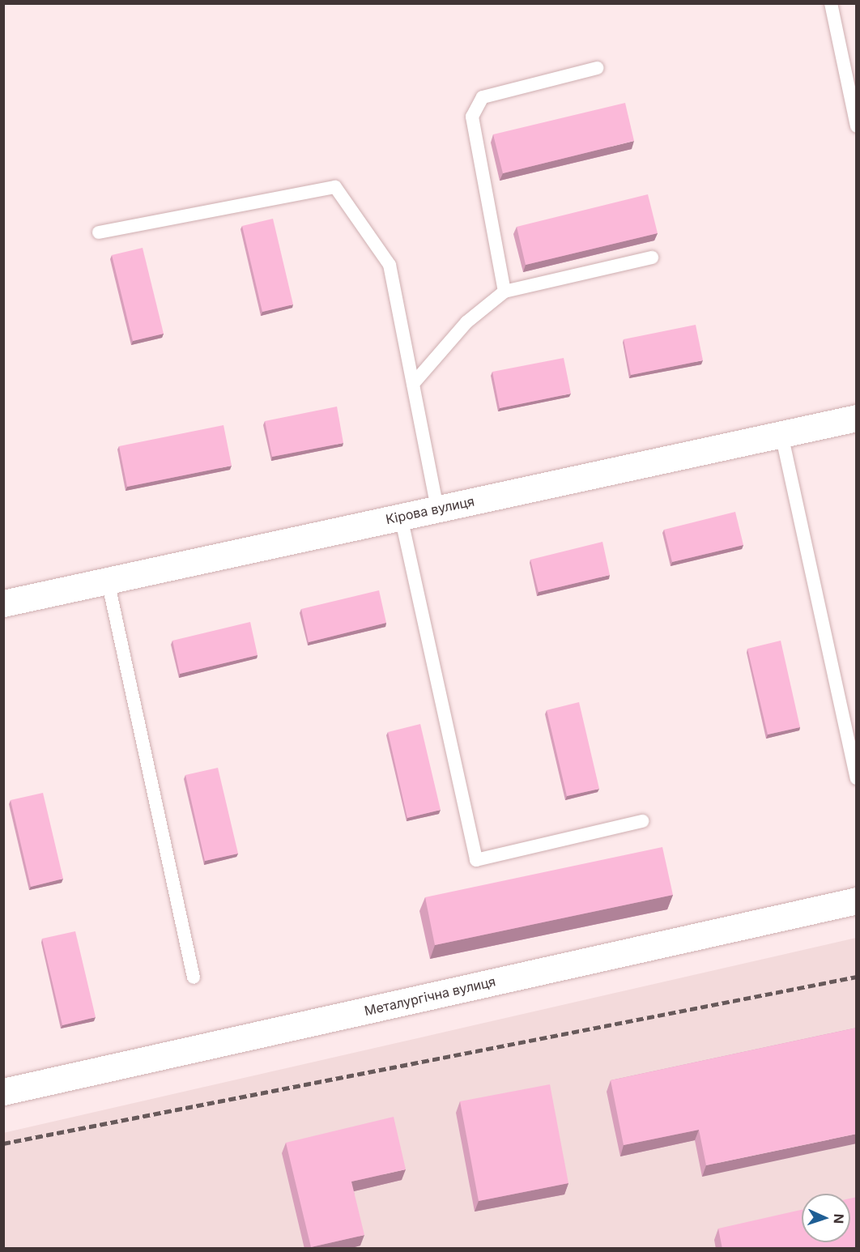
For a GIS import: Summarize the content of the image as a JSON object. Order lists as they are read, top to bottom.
{
  "streets": {
    "street": ["Кірова вулиця", "Металургічна вулиця"]
  },
  "north": "right"
}
